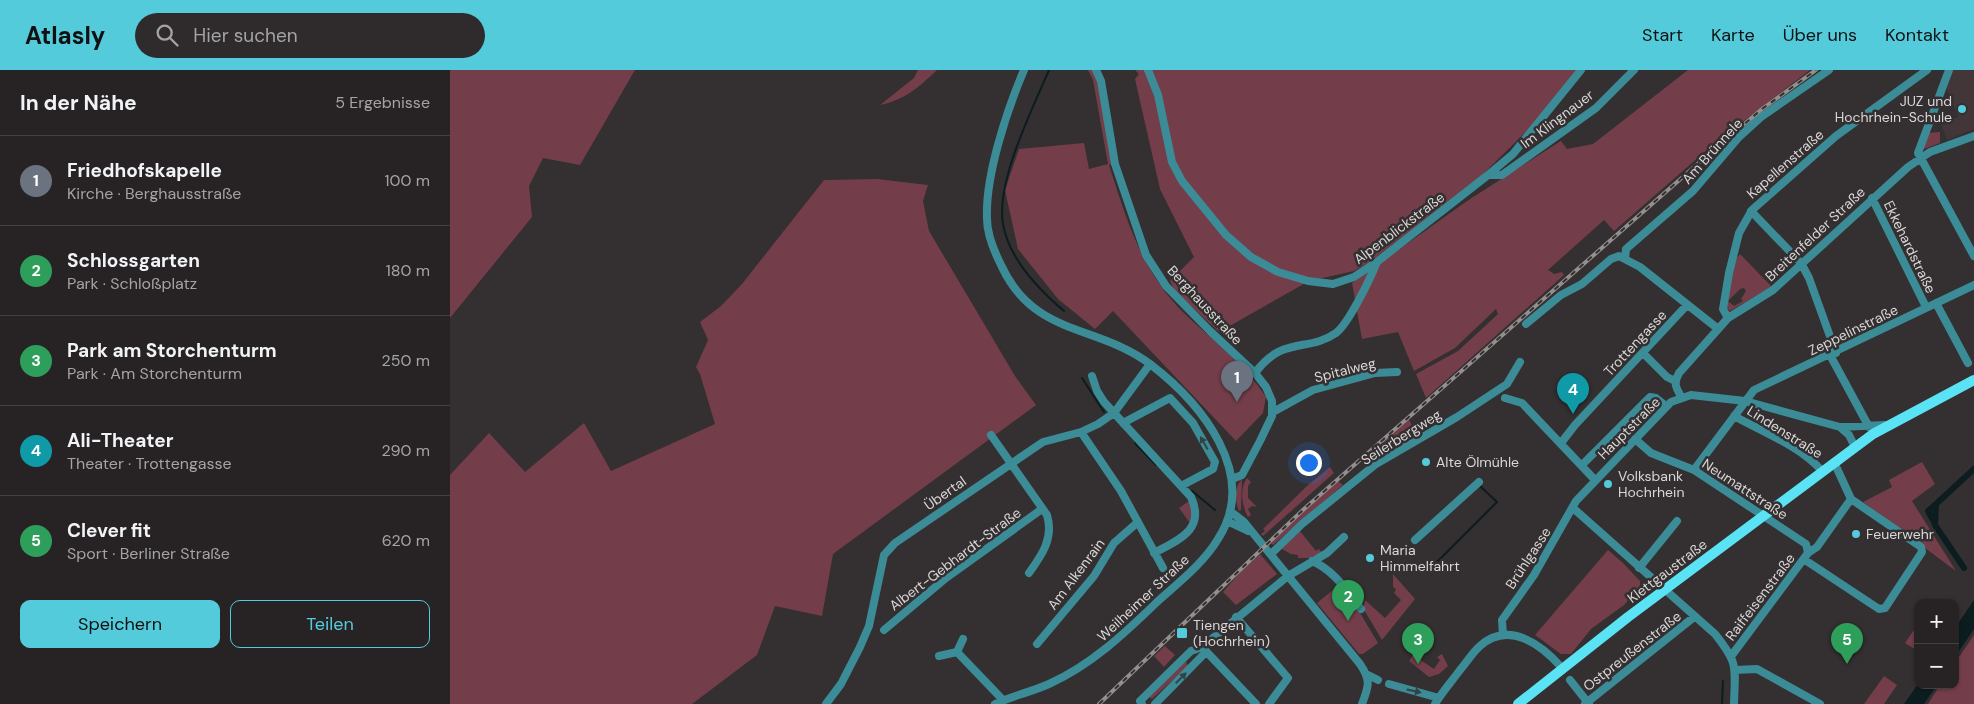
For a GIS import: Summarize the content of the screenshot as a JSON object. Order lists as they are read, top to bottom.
{
  "streets": {
    "main road": ["Klettgaustraße"],
    "street": [
      "Im Klingnauer",
      "Am Brünnele",
      "Kapellenstraße",
      "Alpenblickstraße",
      "Breitenfelder Straße",
      "Ekkehardstraße",
      "Berghausstraße",
      "Zeppelinstraße",
      "Trottengasse",
      "Spitalweg",
      "Hauptstraße",
      "Lindenstraße",
      "Seilerbergweg",
      "Neumattstraße",
      "Übertal",
      "Brühlgasse",
      "Albert-Gebhardt-Straße",
      "Am Alkenrain",
      "Raiffeisenstraße",
      "Weilheimer Straße",
      "Ostpreußenstraße"
    ]
  },
  "crossings": [
    ["Im Klingnauer", "Alpenblickstraße"],
    ["Kapellenstraße", "Breitenfelder Straße"],
    ["Breitenfelder Straße", "Ekkehardstraße"],
    ["Ekkehardstraße", "Zeppelinstraße"],
    ["Berghausstraße", "Spitalweg"],
    ["Zeppelinstraße", "Hauptstraße"],
    ["Zeppelinstraße", "Lindenstraße"],
    ["Zeppelinstraße", "Neumattstraße"],
    ["Hauptstraße", "Neumattstraße"],
    ["Hauptstraße", "Brühlgasse"],
    ["Hauptstraße", "Klettgaustraße"],
    ["Lindenstraße", "Klettgaustraße"],
    ["Neumattstraße", "Klettgaustraße"],
    ["Neumattstraße", "Raiffeisenstraße"],
    ["Übertal", "Albert-Gebhardt-Straße"]
  ],
  "places": {
    "other": [
      "JUZ und Hochrhein-Schule",
      "Alte Ölmühle",
      "Volksbank Hochrhein",
      "Feuerwehr",
      "Maria Himmelfahrt"
    ],
    "transit": ["Tiengen (Hochrhein)"]
  },
  "page": {
    "header": "Atlasly",
    "search": "Hier suchen",
    "nav": [
      "Start",
      "Karte",
      "Über uns",
      "Kontakt"
    ],
    "heading": ["In der Nähe", "5 Ergebnisse"],
    "list": [
      {
        "mark": "1",
        "name": "Friedhofskapelle",
        "note": "Kirche · Berghausstraße",
        "value": "100 m"
      },
      {
        "mark": "2",
        "name": "Schlossgarten",
        "note": "Park · Schloßplatz",
        "value": "180 m"
      },
      {
        "mark": "3",
        "name": "Park am Storchenturm",
        "note": "Park · Am Storchenturm",
        "value": "250 m"
      },
      {
        "mark": "4",
        "name": "Ali-Theater",
        "note": "Theater · Trottengasse",
        "value": "290 m"
      },
      {
        "mark": "5",
        "name": "Clever fit",
        "note": "Sport · Berliner Straße",
        "value": "620 m"
      }
    ],
    "pins": [
      "1",
      "4",
      "2",
      "3",
      "5"
    ],
    "buttons": ["Speichern", "Teilen"],
    "map_buttons": ["+", "−"]
  }
}
